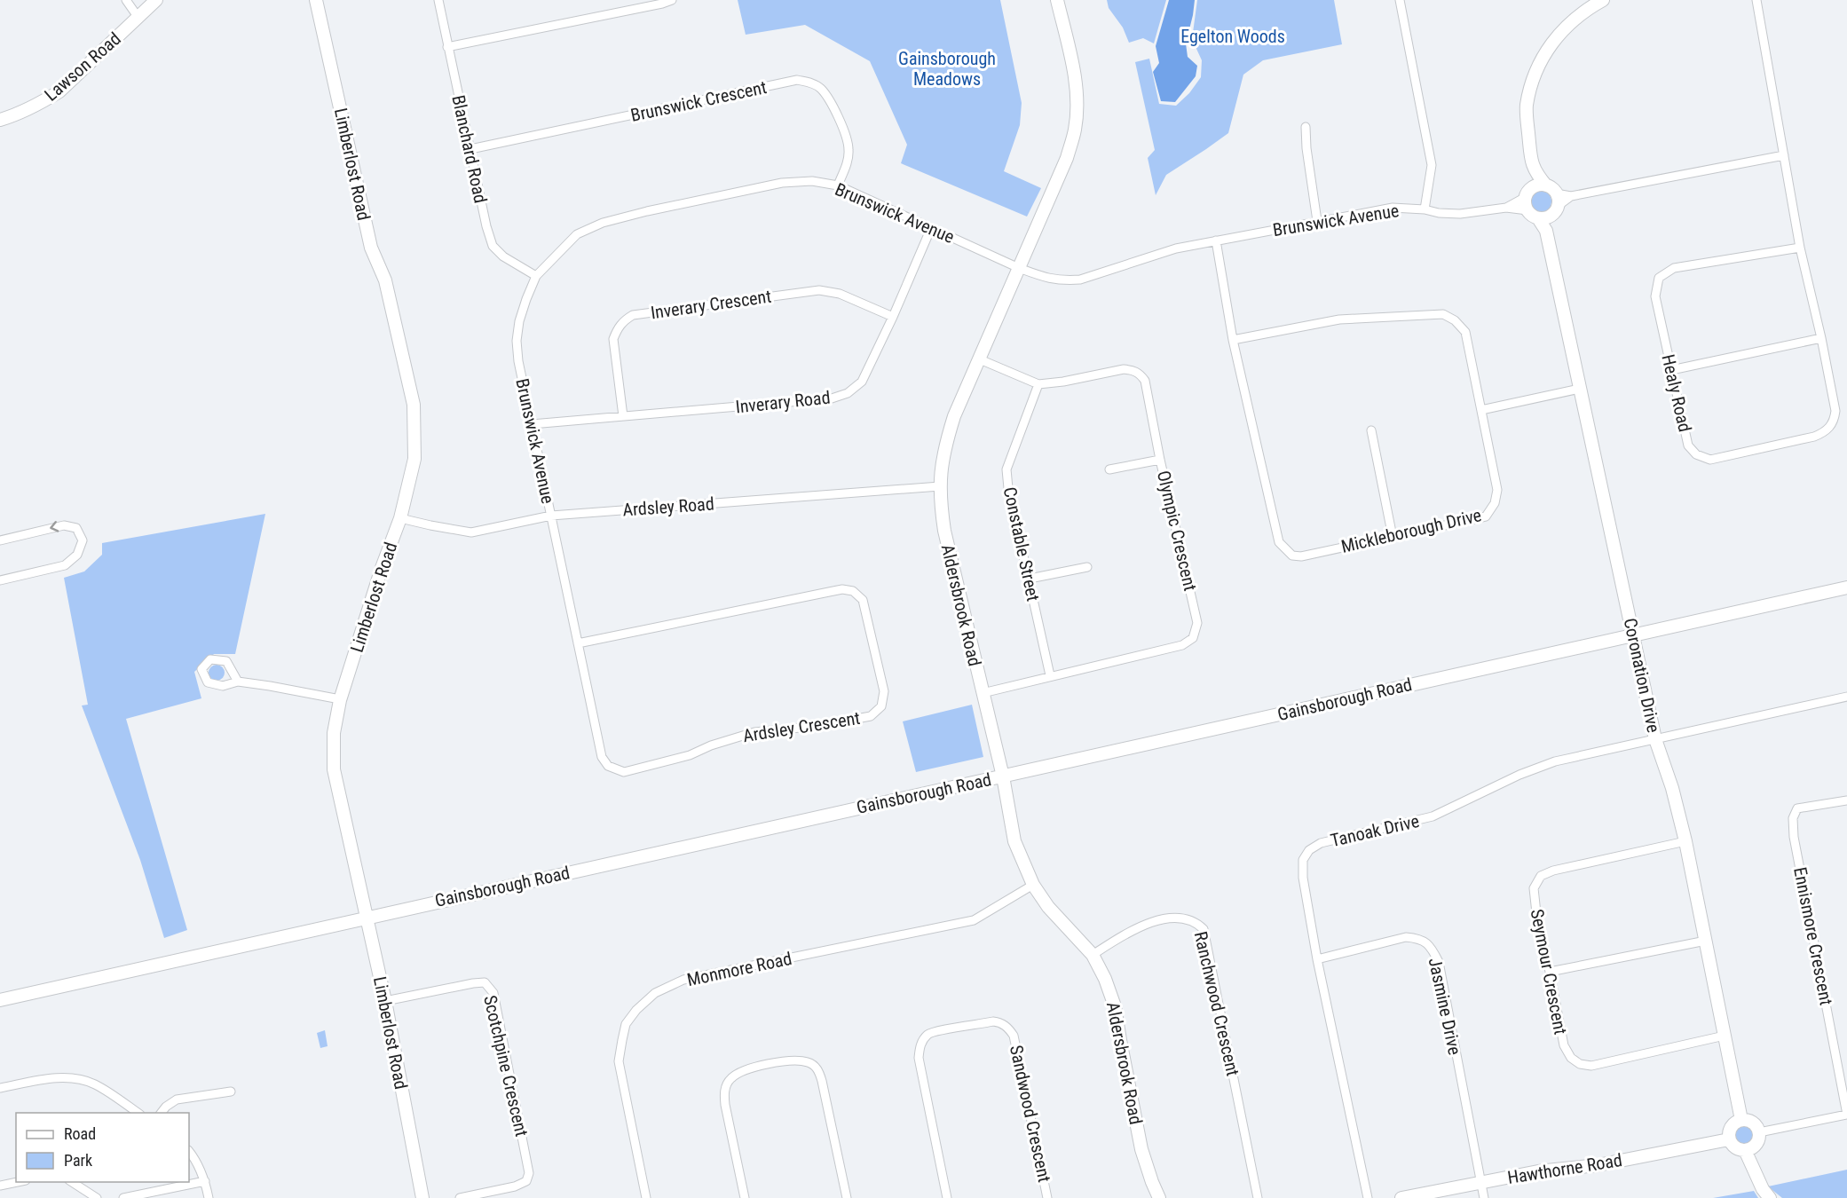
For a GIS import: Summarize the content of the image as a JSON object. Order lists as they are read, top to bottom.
{
  "streets": {
    "street": [
      "Lawson Road",
      "Brunswick Crescent",
      "Blanchard Road",
      "Limberlost Road",
      "Brunswick Avenue",
      "Inverary Crescent",
      "Healy Road",
      "Inverary Road",
      "Ardsley Road",
      "Olympic Crescent",
      "Mickleborough Drive",
      "Constable Street",
      "Aldersbrook Road",
      "Coronation Drive",
      "Gainsborough Road",
      "Ardsley Crescent",
      "Tanoak Drive",
      "Ennismore Crescent",
      "Monmore Road",
      "Seymour Crescent",
      "Ranchwood Crescent",
      "Jasmine Drive",
      "Scotchpine Crescent",
      "Sandwood Crescent",
      "Hawthorne Road"
    ]
  },
  "crossings": [
    ["Brunswick Crescent", "Blanchard Road"],
    ["Brunswick Crescent", "Brunswick Avenue"],
    ["Blanchard Road", "Brunswick Avenue"],
    ["Limberlost Road", "Ardsley Road"],
    ["Limberlost Road", "Gainsborough Road"],
    ["Limberlost Road", "Scotchpine Crescent"],
    ["Brunswick Avenue", "Inverary Road"],
    ["Brunswick Avenue", "Ardsley Road"],
    ["Brunswick Avenue", "Mickleborough Drive"],
    ["Brunswick Avenue", "Aldersbrook Road"],
    ["Brunswick Avenue", "Ardsley Crescent"],
    ["Inverary Crescent", "Inverary Road"],
    ["Ardsley Road", "Aldersbrook Road"],
    ["Ardsley Road", "Ardsley Crescent"],
    ["Olympic Crescent", "Constable Street"],
    ["Olympic Crescent", "Aldersbrook Road"],
    ["Aldersbrook Road", "Gainsborough Road"],
    ["Aldersbrook Road", "Monmore Road"],
    ["Aldersbrook Road", "Ranchwood Crescent"],
    ["Coronation Drive", "Gainsborough Road"],
    ["Coronation Drive", "Tanoak Drive"],
    ["Coronation Drive", "Seymour Crescent"],
    ["Coronation Drive", "Hawthorne Road"],
    ["Tanoak Drive", "Jasmine Drive"],
    ["Jasmine Drive", "Hawthorne Road"]
  ],
  "parks": ["Egelton Woods", "Gainsborough Meadows"],
  "legend": ["Road", "Park"]
}
